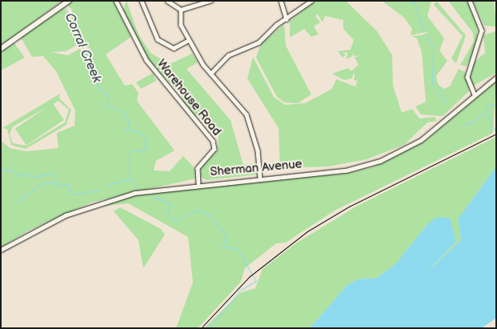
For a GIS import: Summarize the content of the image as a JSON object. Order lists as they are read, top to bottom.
{
  "streets": {
    "street": ["Warehouse Road", "Sherman Avenue"]
  },
  "crossings": [
    ["Warehouse Road", "Sherman Avenue"]
  ],
  "water": ["Corral Creek"]
}
